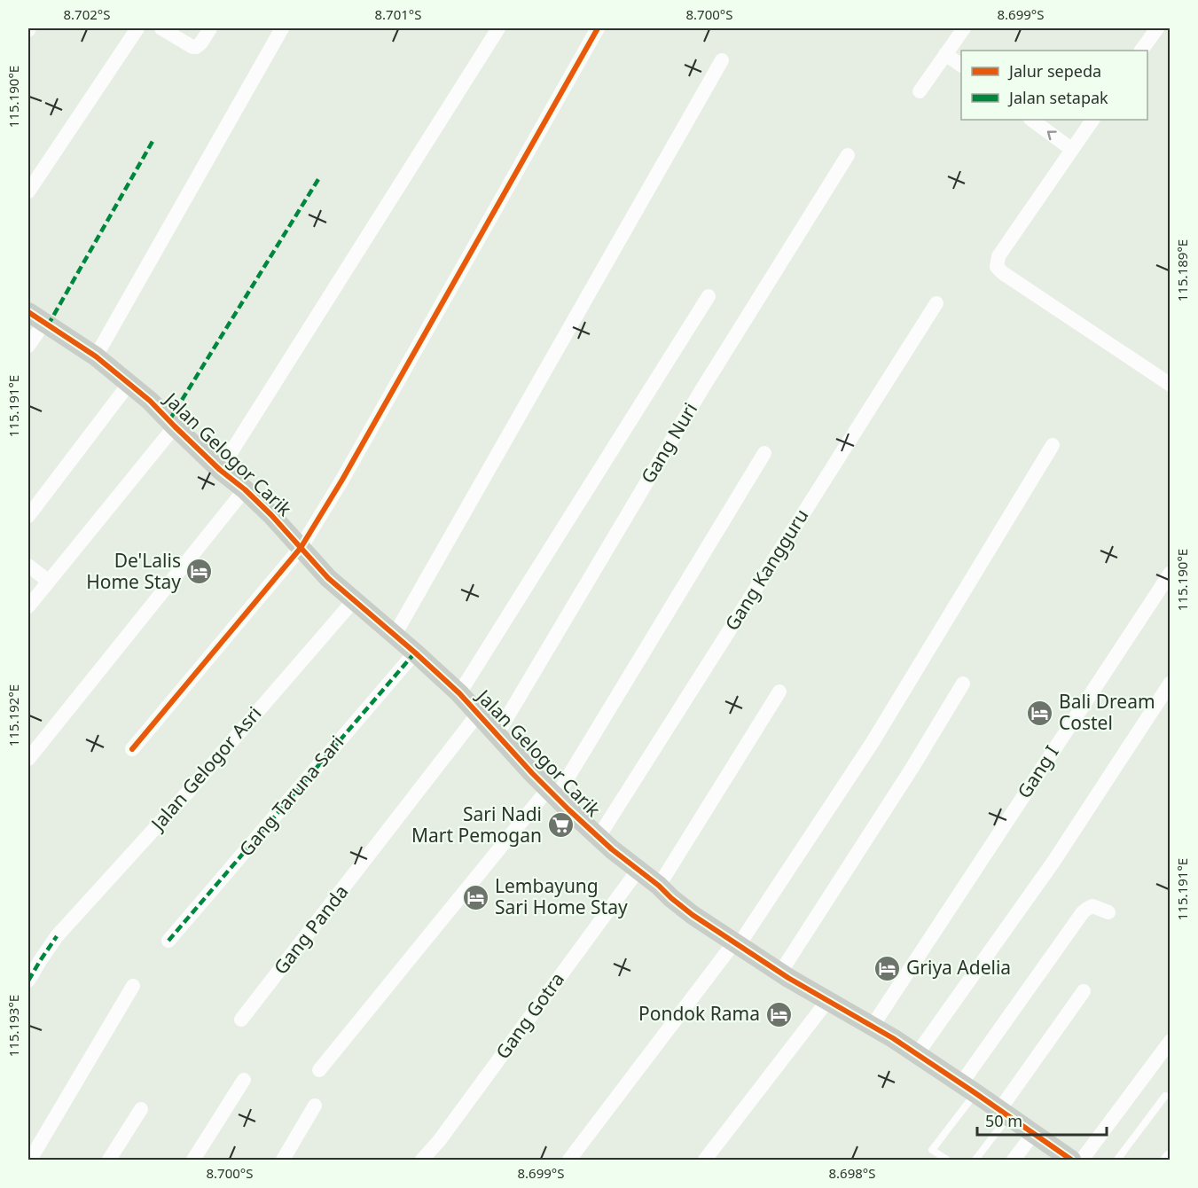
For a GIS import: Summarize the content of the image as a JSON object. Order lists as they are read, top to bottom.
{
  "streets": {
    "street": [
      "Gang Nuri",
      "Jalan Gelogor Carik",
      "Gang Kangguru",
      "Jalan Gelogor Asri",
      "Gang I",
      "Gang Taruna Sari",
      "Gang Panda",
      "Gang Gotra"
    ]
  },
  "crossings": [
    ["Gang Nuri", "Jalan Gelogor Carik"],
    ["Jalan Gelogor Carik", "Gang Kangguru"],
    ["Jalan Gelogor Carik", "Jalan Gelogor Asri"],
    ["Jalan Gelogor Carik", "Gang I"],
    ["Jalan Gelogor Carik", "Gang Taruna Sari"],
    ["Jalan Gelogor Carik", "Gang Panda"],
    ["Jalan Gelogor Carik", "Gang Gotra"]
  ],
  "places": {
    "hotel": [
      "De'Lalis Home Stay",
      "Bali Dream Costel",
      "Lembayung Sari Home Stay",
      "Griya Adelia",
      "Pondok Rama"
    ],
    "supermarket": ["Sari Nadi Mart Pemogan"]
  },
  "legend": ["Jalur sepeda", "Jalan setapak"],
  "scale_bar": "50 m",
  "coordinates": [
    "8.702°S",
    "8.701°S",
    "8.700°S",
    "8.699°S",
    "115.190°E",
    "115.189°E",
    "115.191°E",
    "115.192°E",
    "115.193°E",
    "8.698°S"
  ]
}
